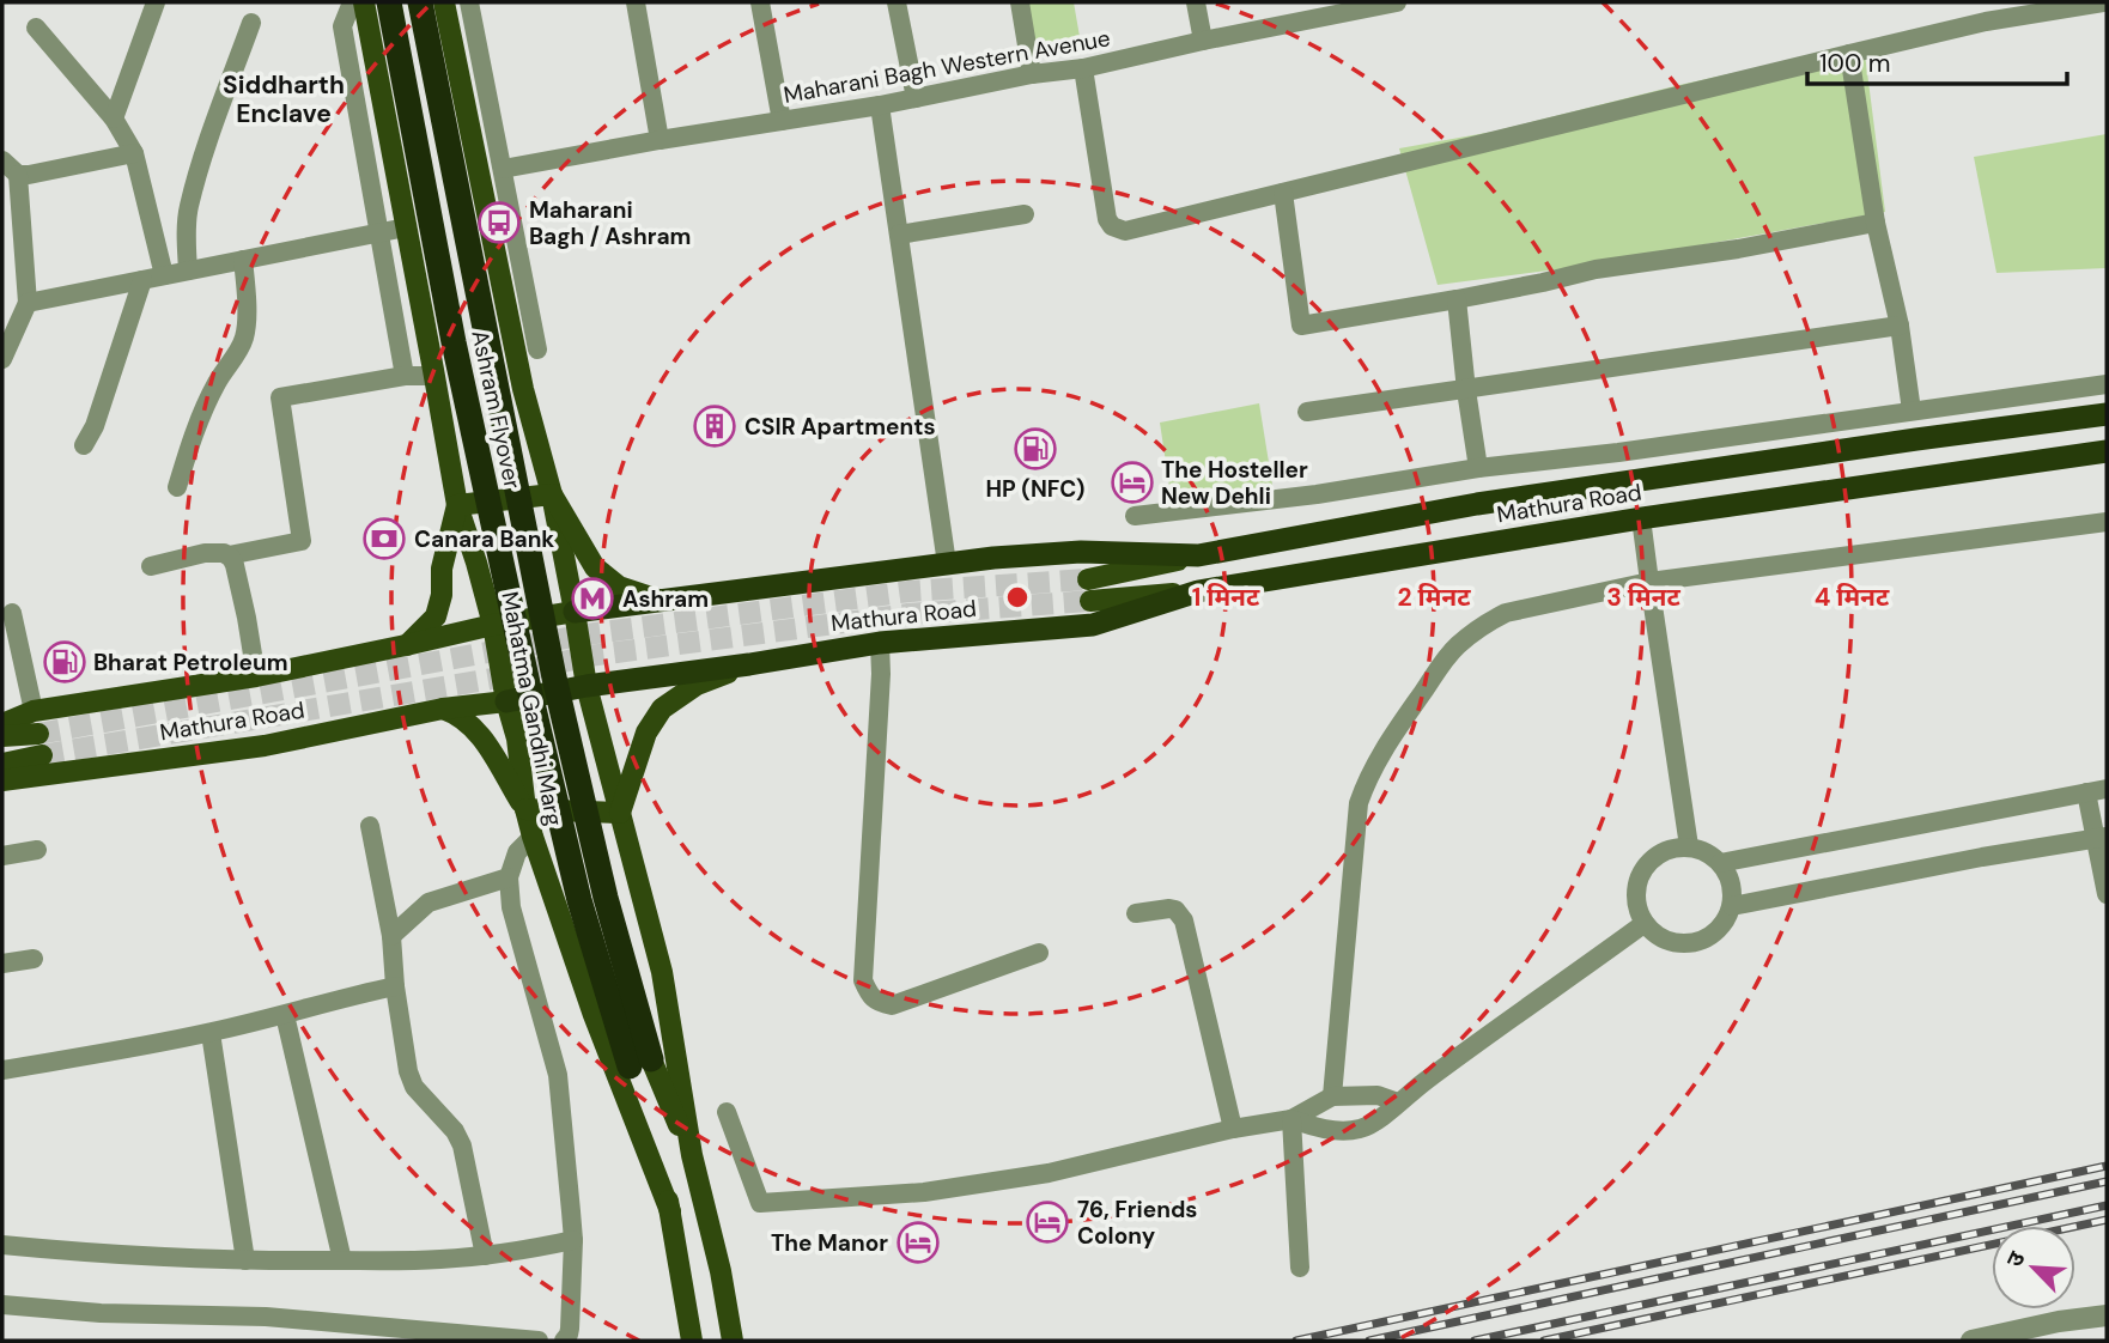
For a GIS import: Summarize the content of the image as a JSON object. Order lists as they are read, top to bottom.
{
  "streets": {
    "highway": ["Ashram Flyover", "Mathura Road"],
    "main road": ["Mahatma Gandhi Marg"],
    "street": ["Maharani Bagh Western Avenue"]
  },
  "crossings": [
    ["Mathura Road", "Mahatma Gandhi Marg"]
  ],
  "districts": ["Siddharth Enclave"],
  "places": {
    "bus stop": ["Maharani Bagh / Ashram"],
    "building": ["CSIR Apartments"],
    "fuel station": ["HP (NFC)", "Bharat Petroleum"],
    "hotel": ["The Hosteller New Dehli", "76, Friends Colony", "The Manor"],
    "bank": ["Canara Bank"],
    "metro station": ["Ashram"]
  },
  "scale_bar": "100 m",
  "north": "top left",
  "rings": [
    "1 मिनट",
    "2 मिनट",
    "3 मिनट",
    "4 मिनट"
  ]
}
